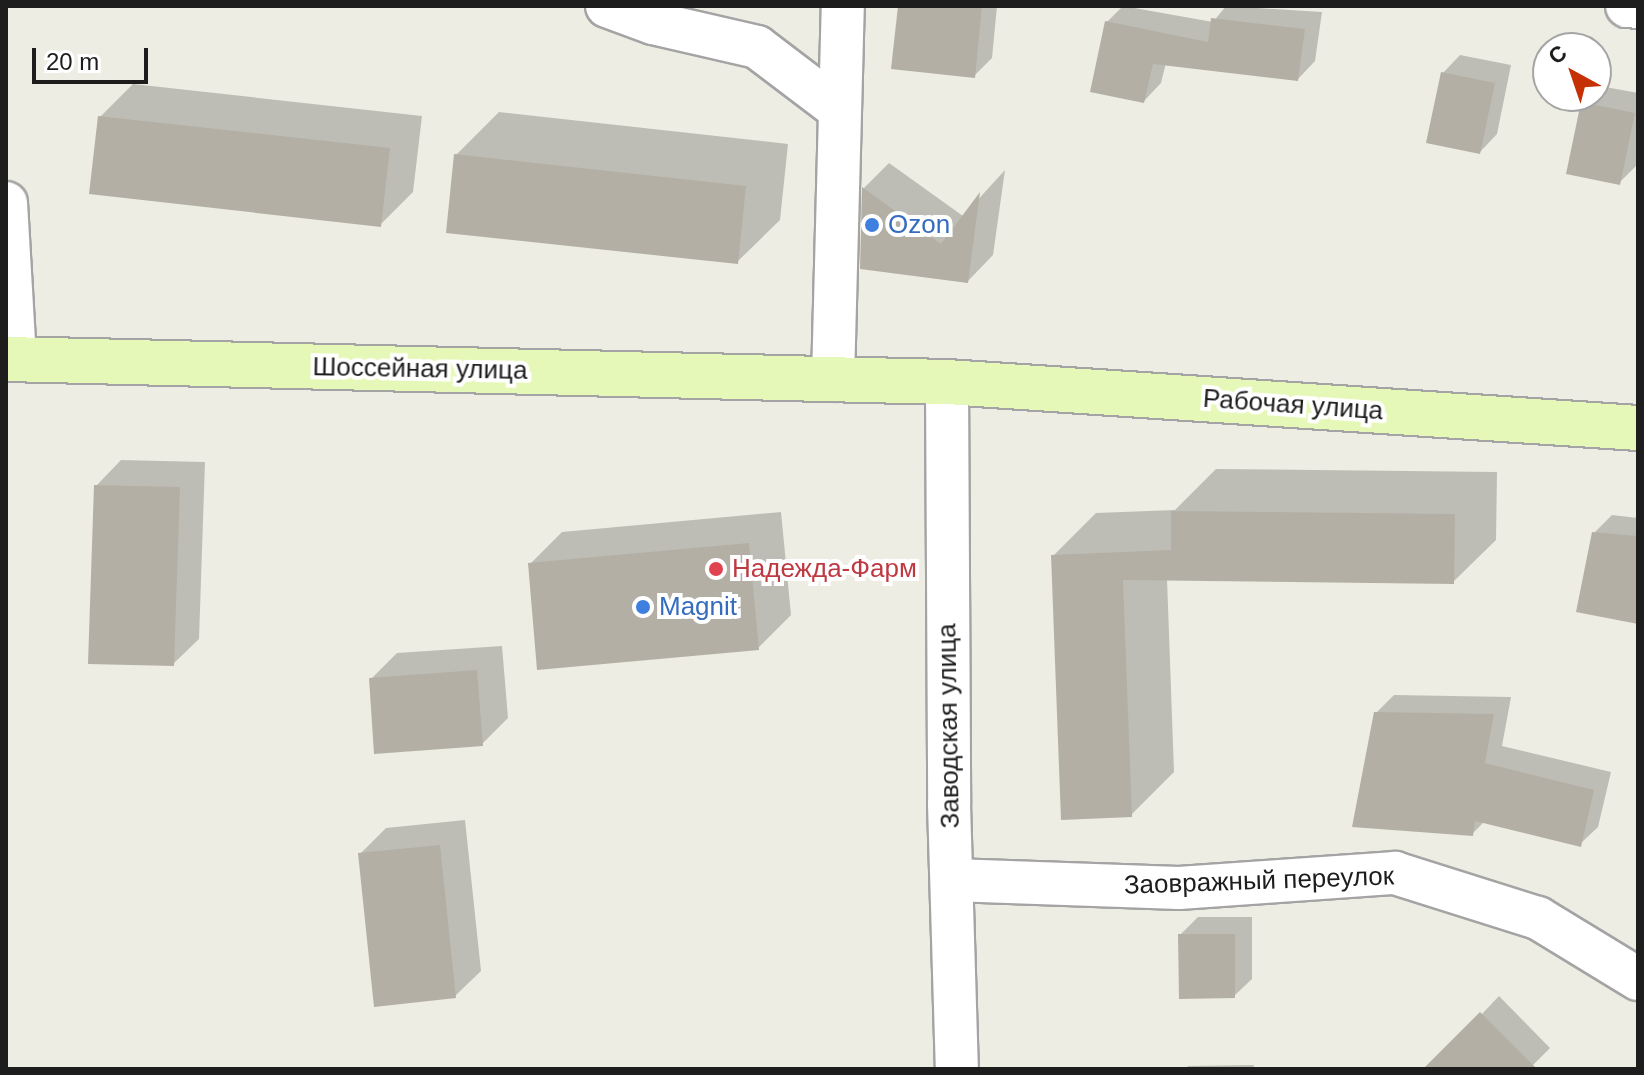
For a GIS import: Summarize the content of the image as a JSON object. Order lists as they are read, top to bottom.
{
  "streets": {
    "main road": ["Шоссейная улица", "Рабочая улица"],
    "street": ["Заводская улица", "Заовражный переулок"]
  },
  "crossings": [
    ["Шоссейная улица", "Рабочая улица"],
    ["Шоссейная улица", "Заводская улица"],
    ["Рабочая улица", "Заводская улица"],
    ["Заводская улица", "Заовражный переулок"]
  ],
  "places": ["Ozon", "Надежда-Фарм", "Magnit"],
  "scale_bar": "20 m",
  "north": "top left"
}
